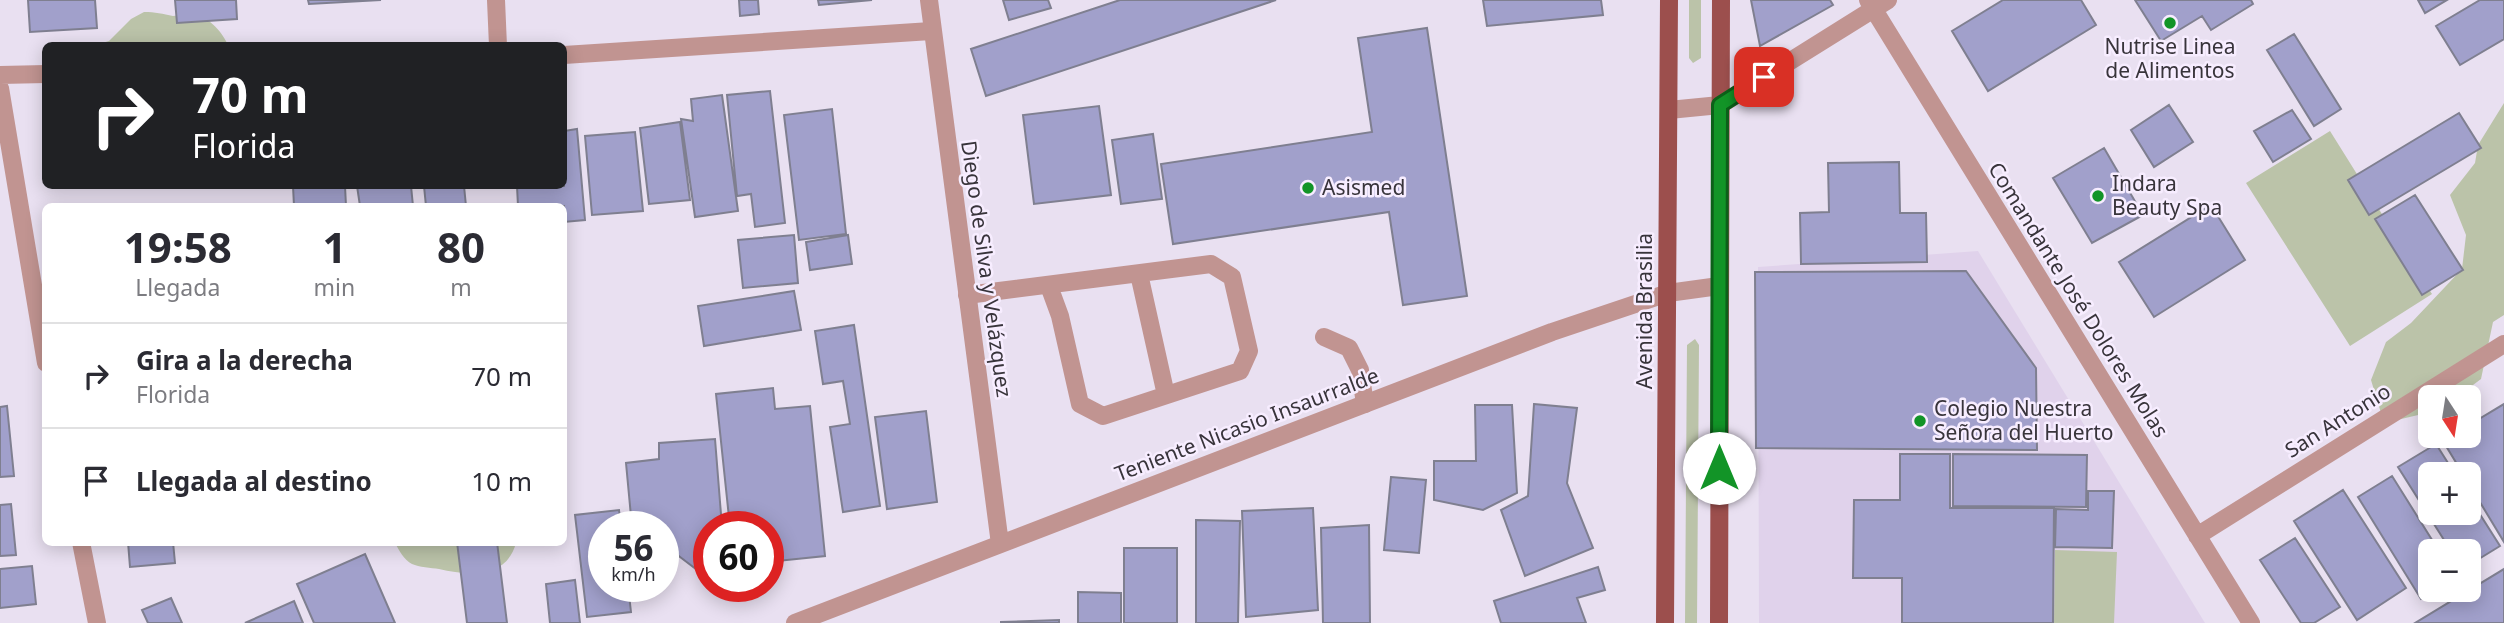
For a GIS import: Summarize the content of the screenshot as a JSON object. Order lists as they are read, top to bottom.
{
  "streets": {
    "main road": ["Avenida Brasilia"],
    "street": [
      "Diego de Silva y Velázquez",
      "Comandante José Dolores Molas",
      "San Antonio",
      "Teniente Nicasio Insaurralde"
    ]
  },
  "crossings": [
    ["Diego de Silva y Velázquez", "Teniente Nicasio Insaurralde"],
    ["Comandante José Dolores Molas", "San Antonio"],
    ["Avenida Brasilia", "Teniente Nicasio Insaurralde"]
  ],
  "places": [
    "Nutrise Linea de Alimentos",
    "Asismed",
    "Indara Beauty Spa",
    "Colegio Nuestra Señora del Huerto"
  ],
  "north": "bottom",
  "page": {
    "turn": ["70 m", "Florida"],
    "eta": [
      "19:58",
      "Llegada",
      "1",
      "min",
      "80",
      "m"
    ],
    "list": [
      {
        "name": "Gira a la derecha",
        "note": "Florida",
        "value": "70 m"
      },
      {
        "name": "Llegada al destino",
        "value": "10 m"
      }
    ],
    "map_buttons": ["+", "−"],
    "speed": "56 km/h",
    "limit": "60"
  }
}
